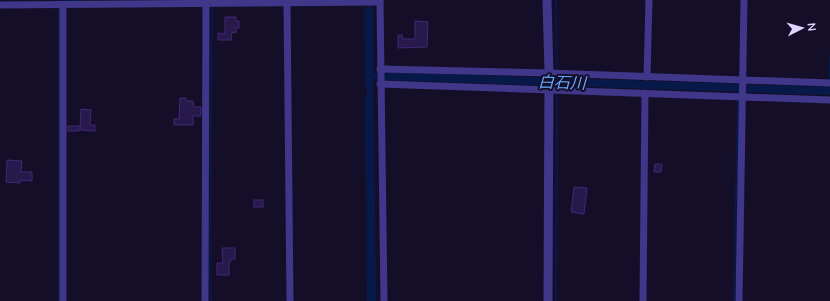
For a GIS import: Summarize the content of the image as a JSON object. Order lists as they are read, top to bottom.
{
  "water": ["白石川"],
  "north": "right"
}
